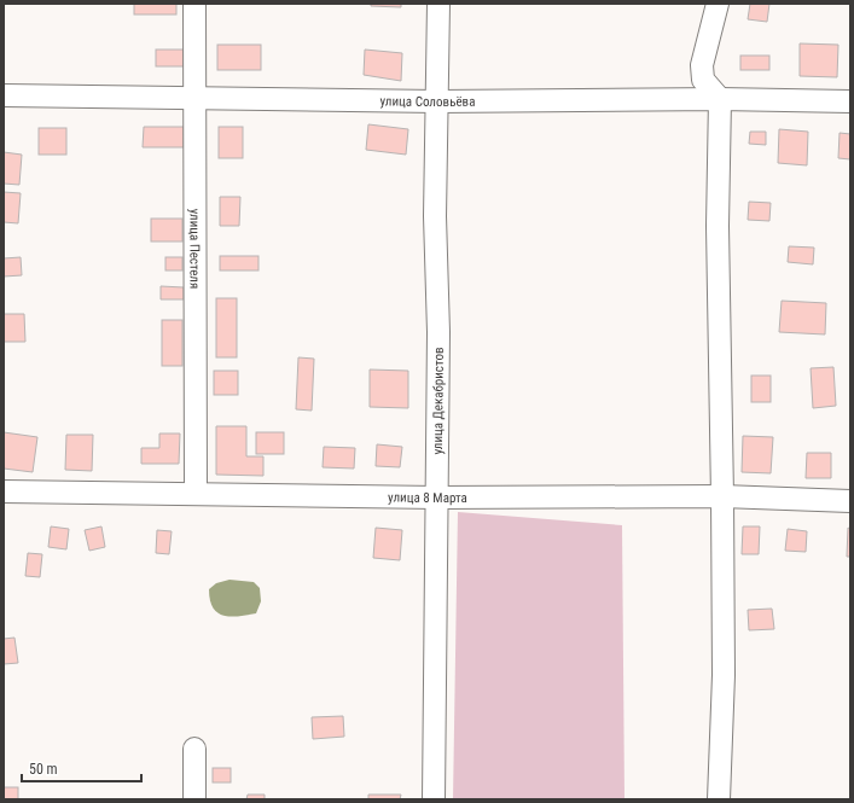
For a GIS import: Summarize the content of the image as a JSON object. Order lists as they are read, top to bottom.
{
  "streets": {
    "street": [
      "улица Соловьёва",
      "улица Пестеля",
      "улица Декабристов",
      "улица 8 Марта"
    ]
  },
  "crossings": [
    ["улица Соловьёва", "улица Пестеля"],
    ["улица Соловьёва", "улица Декабристов"],
    ["улица Пестеля", "улица 8 Марта"],
    ["улица Декабристов", "улица 8 Марта"]
  ],
  "scale_bar": "50 m"
}
